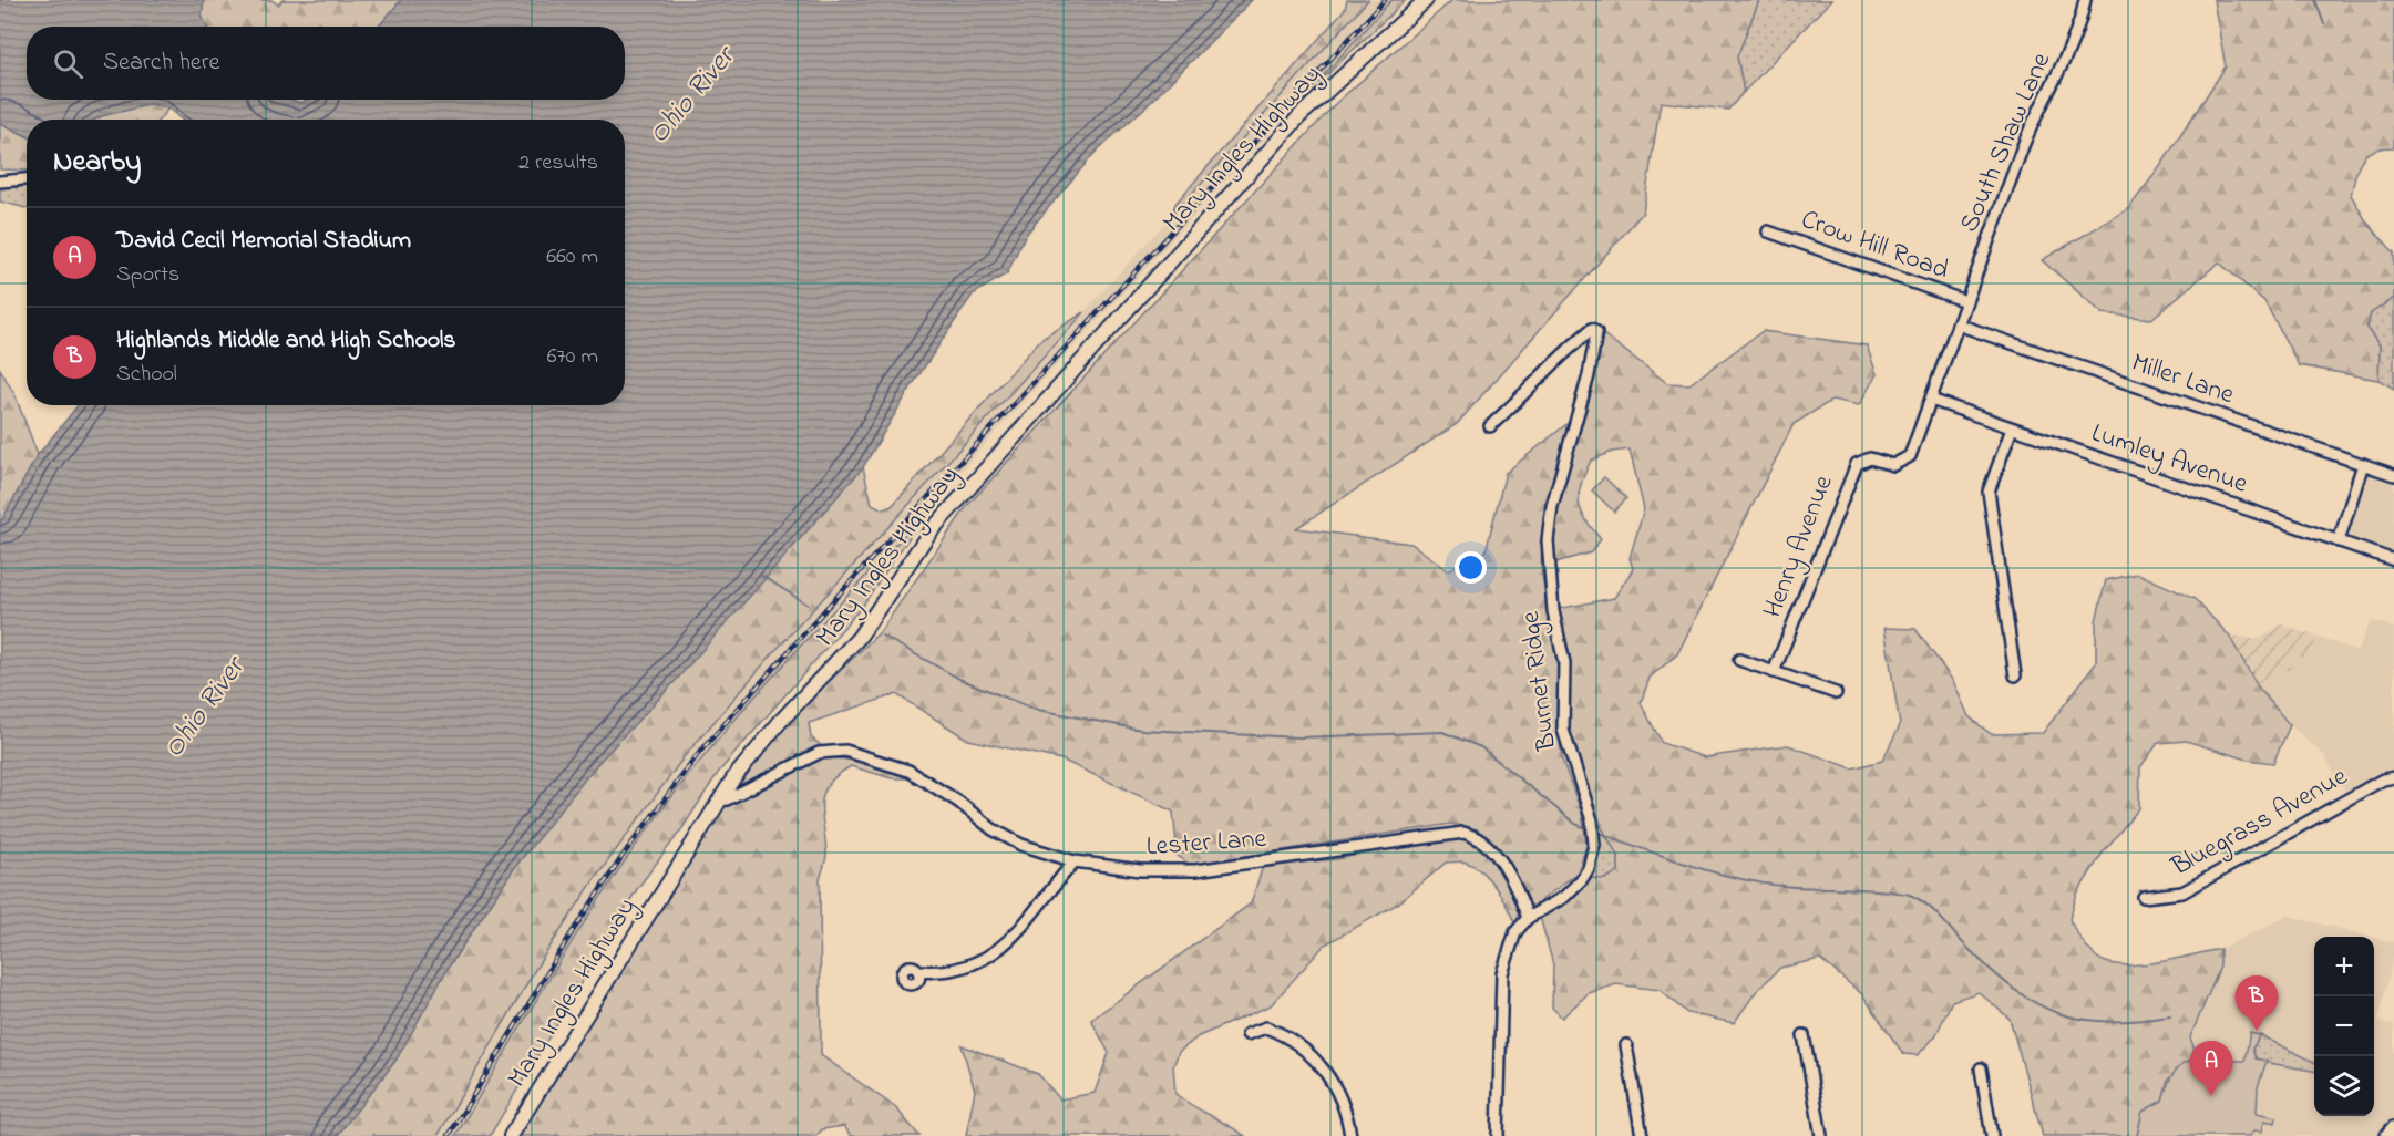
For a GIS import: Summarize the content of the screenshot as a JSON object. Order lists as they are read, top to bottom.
{
  "streets": {
    "street": [
      "South Shaw Lane",
      "Mary Ingles Highway",
      "Crow Hill Road",
      "Miller Lane",
      "Lumley Avenue",
      "Henry Avenue",
      "Burnet Ridge",
      "Bluegrass Avenue",
      "Lester Lane"
    ]
  },
  "crossings": [
    ["South Shaw Lane", "Crow Hill Road"],
    ["South Shaw Lane", "Miller Lane"],
    ["South Shaw Lane", "Lumley Avenue"],
    ["South Shaw Lane", "Henry Avenue"],
    ["Mary Ingles Highway", "Lester Lane"],
    ["Burnet Ridge", "Lester Lane"]
  ],
  "water": ["Ohio River"],
  "page": {
    "search": "Search here",
    "heading": ["Nearby", "2 results"],
    "list": [
      {
        "mark": "A",
        "name": "David Cecil Memorial Stadium",
        "note": "Sports",
        "value": "660 m"
      },
      {
        "mark": "B",
        "name": "Highlands Middle and High Schools",
        "note": "School",
        "value": "670 m"
      }
    ],
    "map_buttons": ["+", "−"],
    "pins": ["B", "A"]
  }
}
